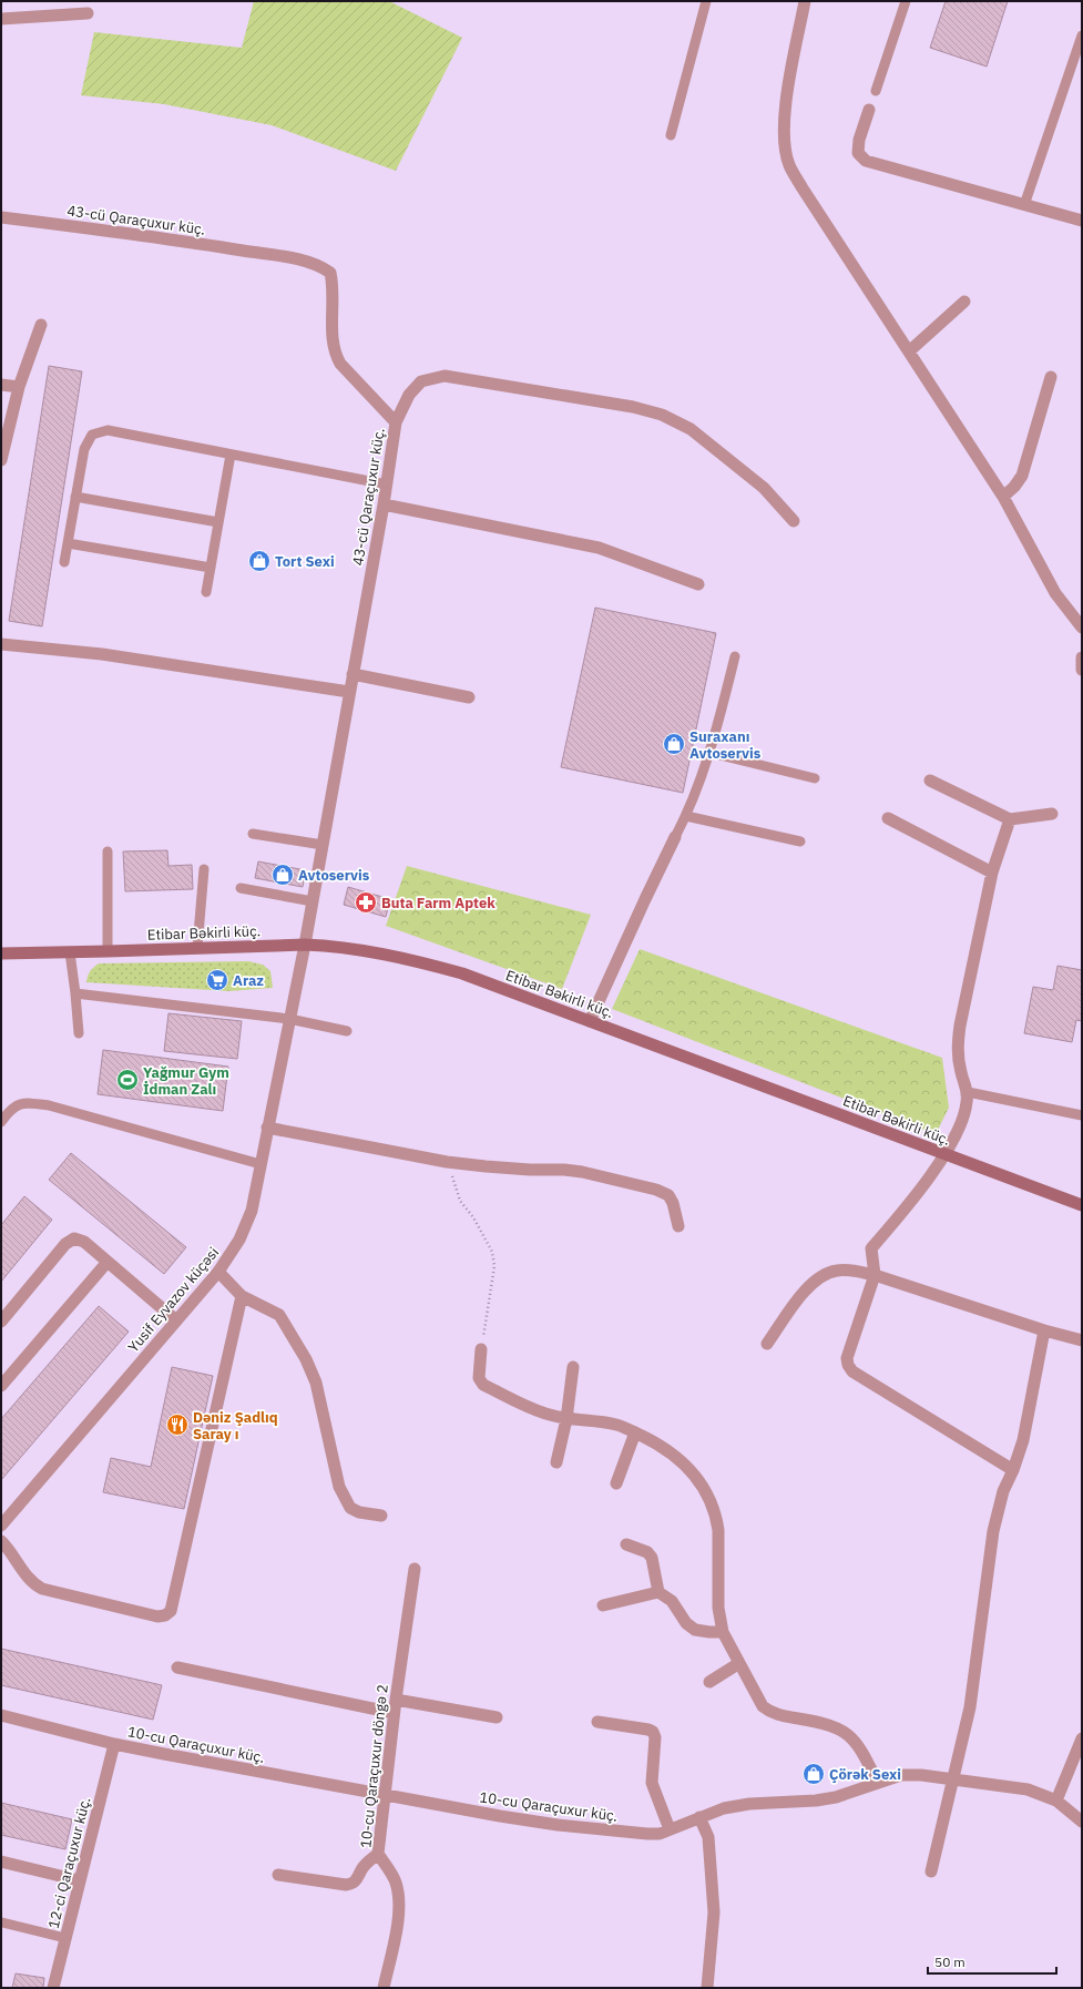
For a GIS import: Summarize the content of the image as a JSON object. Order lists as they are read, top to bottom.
{
  "streets": {
    "main road": ["Etibar Bəkirli küç."],
    "street": [
      "43-cü Qaraçuxur küç.",
      "Yusif Eyvazov küçəsi",
      "10-cu Qaraçuxur küç.",
      "10-cu Qaraçuxur döngə 2",
      "12-ci Qaraçuxur küç."
    ]
  },
  "crossings": [
    ["43-cü Qaraçuxur küç.", "Etibar Bəkirli küç."],
    ["43-cü Qaraçuxur küç.", "Yusif Eyvazov küçəsi"],
    ["Etibar Bəkirli küç.", "Yusif Eyvazov küçəsi"],
    ["10-cu Qaraçuxur küç.", "10-cu Qaraçuxur döngə 2"],
    ["10-cu Qaraçuxur küç.", "12-ci Qaraçuxur küç."]
  ],
  "places": {
    "shop": [
      "Tort Sexi",
      "Suraxanı Avtoservis",
      "Avtoservis",
      "Çörək Sexi"
    ],
    "pharmacy": ["Buta Farm Aptek"],
    "supermarket": ["Araz"],
    "sports": ["Yağmur Gym İdman Zalı"],
    "restaurant": ["Dəniz Şadlıq Saray ı"]
  },
  "scale_bar": "50 m"
}
